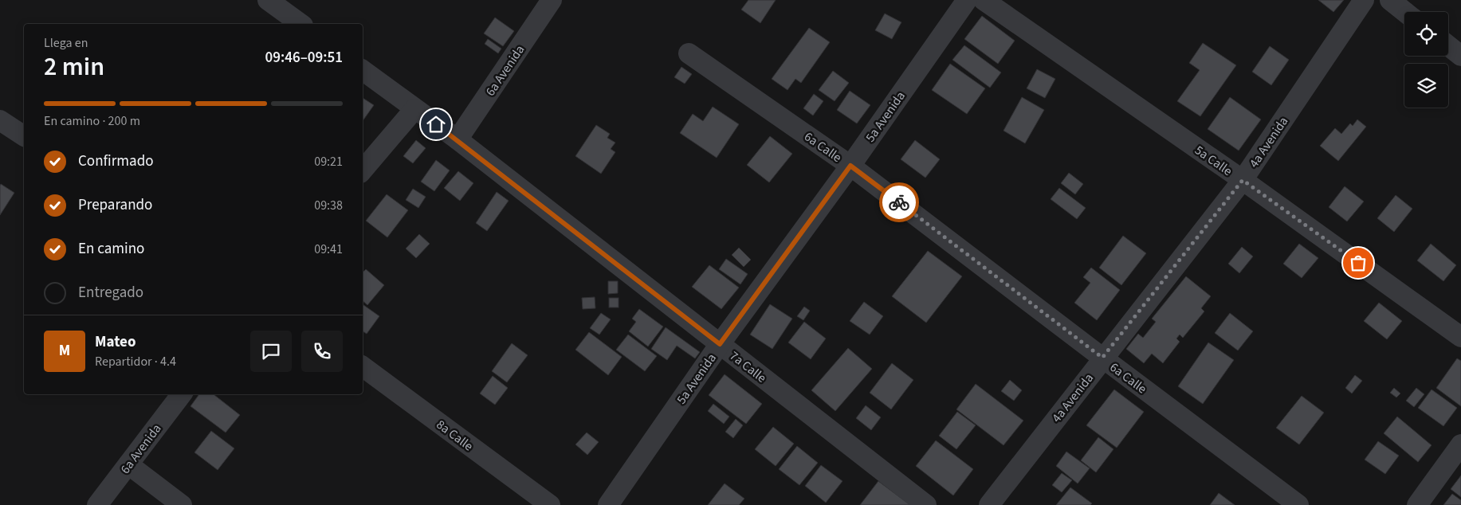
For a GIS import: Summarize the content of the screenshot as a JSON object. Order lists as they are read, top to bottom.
{
  "streets": {
    "street": [
      "6a Avenida",
      "5a Avenida",
      "4a Avenida",
      "6a Calle",
      "5a Calle",
      "7a Calle",
      "8a Calle"
    ]
  },
  "crossings": [
    ["6a Avenida", "7a Calle"],
    ["5a Avenida", "6a Calle"],
    ["5a Avenida", "7a Calle"],
    ["4a Avenida", "6a Calle"],
    ["4a Avenida", "5a Calle"]
  ],
  "page": {
    "heading": ["2 min", "Llega en", "09:46–09:51"],
    "panel": ["Mateo", "Repartidor · 4.4"],
    "bar": "En camino · 200 m",
    "list": [
      ["Confirmado", "09:21"],
      ["Preparando", "09:38"],
      ["En camino", "09:41"],
      "Entregado"
    ],
    "round": "M"
  }
}
